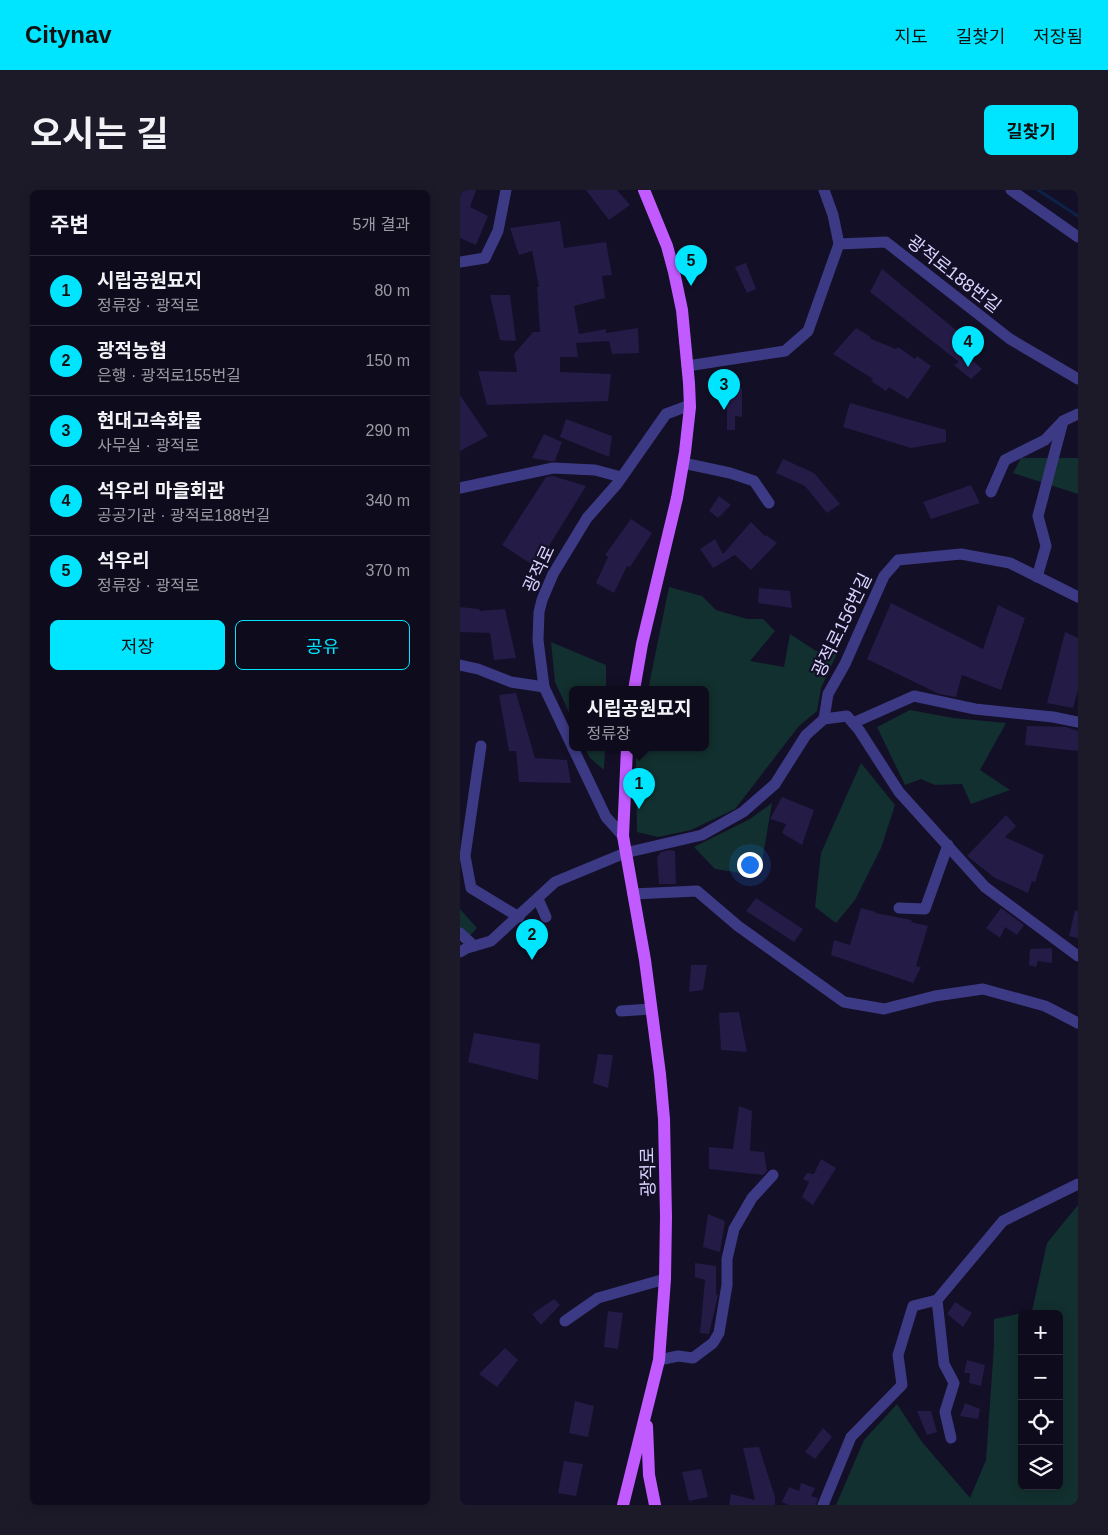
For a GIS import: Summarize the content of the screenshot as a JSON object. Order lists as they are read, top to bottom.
{
  "streets": {
    "main road": ["광적로"],
    "street": ["광적로188번길", "광적로156번길"]
  },
  "page": {
    "header": "Citynav",
    "nav": ["지도", "길찾기", "저장됨"],
    "title": "오시는 길",
    "buttons": [
      "길찾기",
      ["저장", "공유"]
    ],
    "heading": ["주변", "5개 결과"],
    "pins": [
      "5",
      "4",
      "3",
      "1",
      "2"
    ],
    "list": [
      {
        "mark": "1",
        "name": "시립공원묘지",
        "note": "정류장 · 광적로",
        "value": "80 m"
      },
      {
        "mark": "2",
        "name": "광적농협",
        "note": "은행 · 광적로155번길",
        "value": "150 m"
      },
      {
        "mark": "3",
        "name": "현대고속화물",
        "note": "사무실 · 광적로",
        "value": "290 m"
      },
      {
        "mark": "4",
        "name": "석우리 마을회관",
        "note": "공공기관 · 광적로188번길",
        "value": "340 m"
      },
      {
        "mark": "5",
        "name": "석우리",
        "note": "정류장 · 광적로",
        "value": "370 m"
      }
    ],
    "popup": ["시립공원묘지", "정류장"],
    "map_buttons": ["+", "−"]
  }
}
